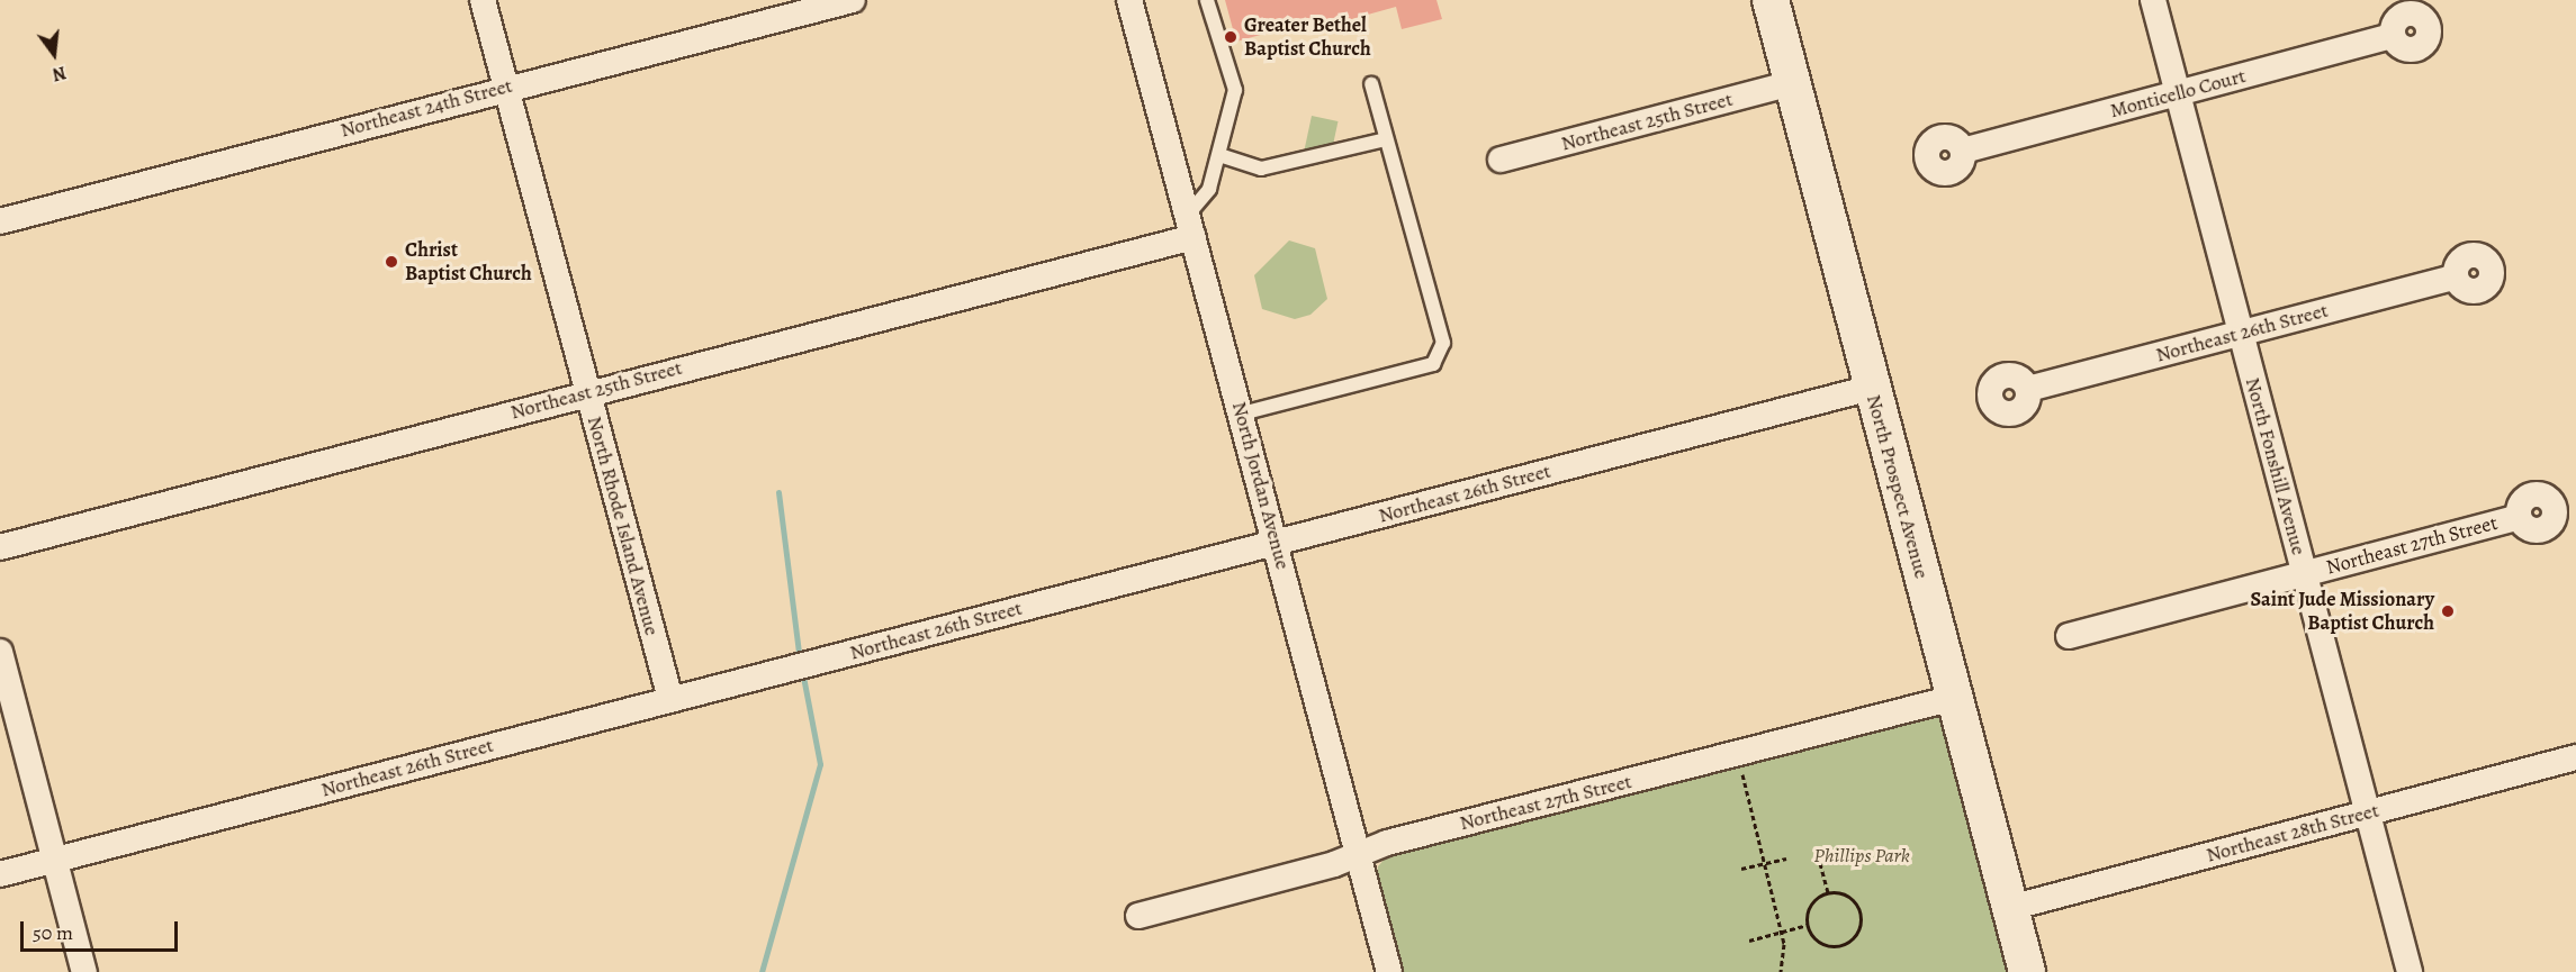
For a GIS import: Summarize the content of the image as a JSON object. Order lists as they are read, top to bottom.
{
  "streets": {
    "street": [
      "Monticello Court",
      "Northeast 24th Street",
      "Northeast 25th Street",
      "Northeast 26th Street",
      "North Fonshill Avenue",
      "North Jordan Avenue",
      "North Prospect Avenue",
      "North Rhode Island Avenue",
      "Northeast 27th Street",
      "Northeast 28th Street"
    ]
  },
  "crossings": [
    ["Monticello Court", "North Fonshill Avenue"],
    ["Northeast 24th Street", "North Rhode Island Avenue"],
    ["Northeast 25th Street", "North Jordan Avenue"],
    ["Northeast 25th Street", "North Prospect Avenue"],
    ["Northeast 25th Street", "North Rhode Island Avenue"],
    ["Northeast 26th Street", "North Fonshill Avenue"],
    ["Northeast 26th Street", "North Jordan Avenue"],
    ["Northeast 26th Street", "North Prospect Avenue"],
    ["Northeast 26th Street", "North Rhode Island Avenue"],
    ["North Fonshill Avenue", "Northeast 27th Street"],
    ["North Fonshill Avenue", "Northeast 28th Street"],
    ["North Jordan Avenue", "Northeast 27th Street"],
    ["North Prospect Avenue", "Northeast 27th Street"],
    ["North Prospect Avenue", "Northeast 28th Street"]
  ],
  "parks": ["Phillips Park"],
  "places": ["Greater Bethel Baptist Church", "Christ Baptist Church", "Saint Jude Missionary Baptist Church"],
  "scale_bar": "50 m",
  "north": "bottom"
}
